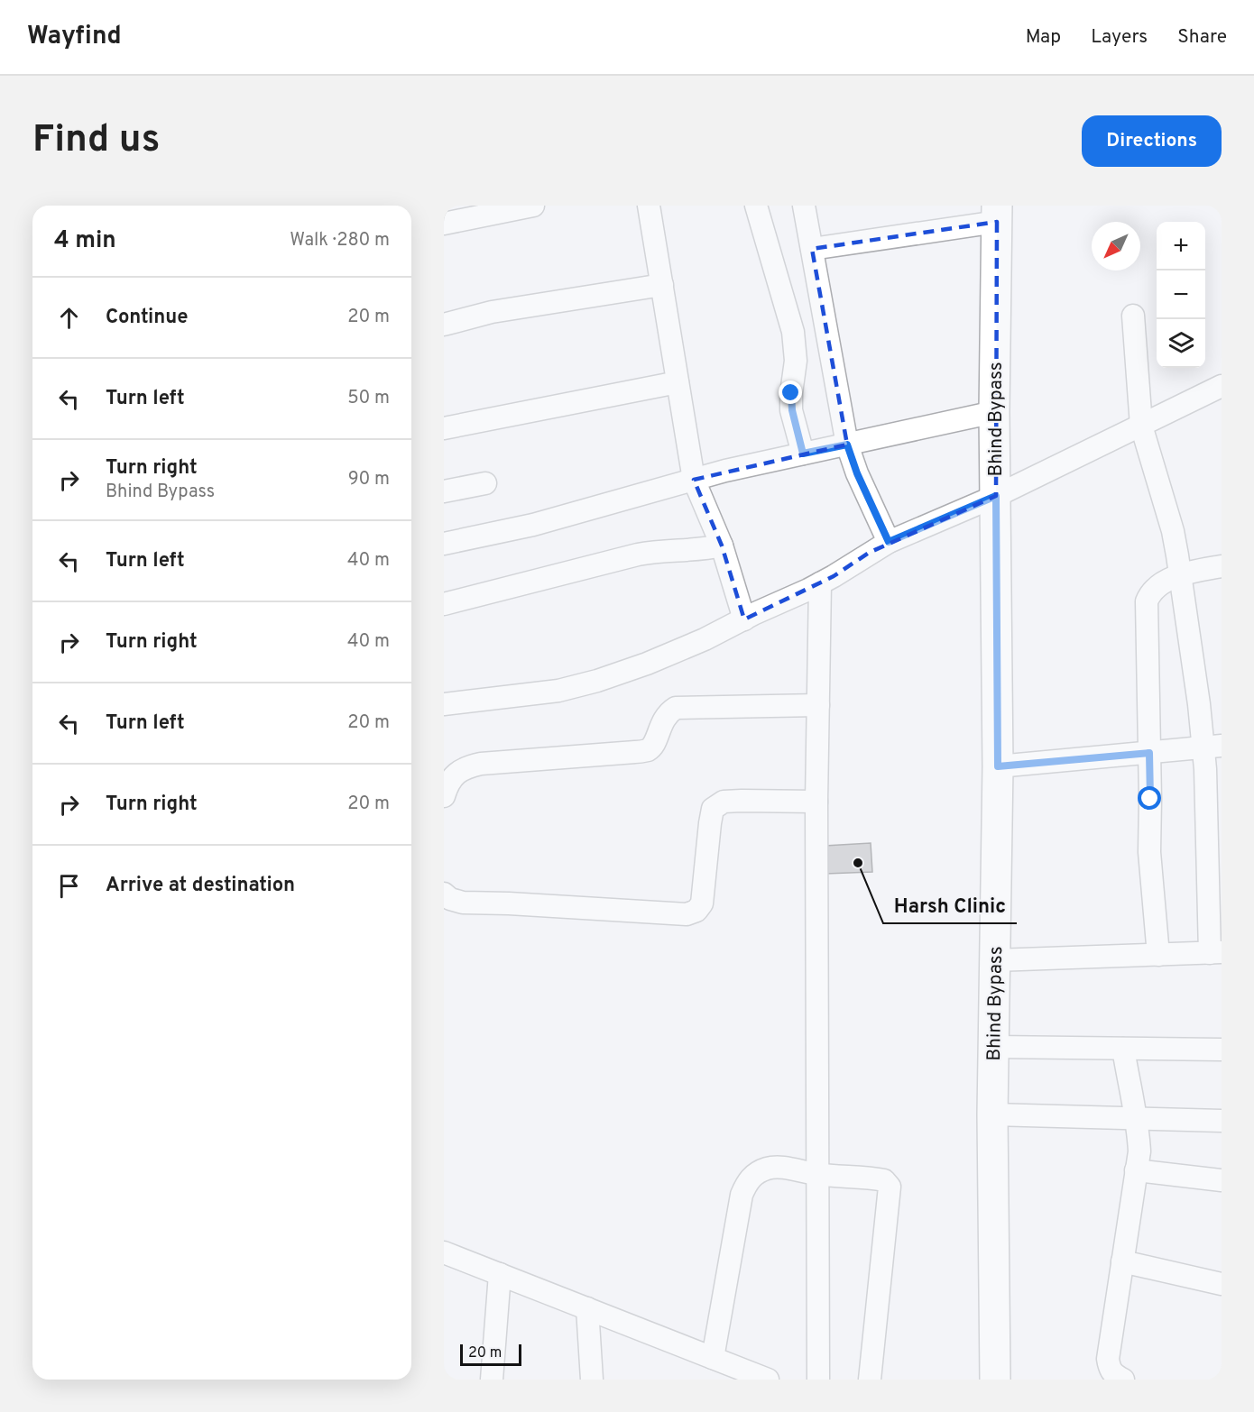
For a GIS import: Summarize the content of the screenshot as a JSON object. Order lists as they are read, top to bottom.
{
  "streets": {
    "street": ["Bhind Bypass"]
  },
  "places": ["Harsh Clinic"],
  "scale_bar": "20 m",
  "north": "bottom left",
  "page": {
    "header": "Wayfind",
    "nav": ["Map", "Layers", "Share"],
    "buttons": "Directions",
    "title": "Find us",
    "heading": ["4 min", "Walk · 280 m"],
    "map_buttons": ["+", "−"],
    "list": [
      ["Continue", "20 m"],
      ["Turn left", "50 m"],
      ["Turn right", "Bhind Bypass", "90 m"],
      ["Turn left", "40 m"],
      ["Turn right", "40 m"],
      ["Turn left", "20 m"],
      ["Turn right", "20 m"],
      "Arrive at destination"
    ],
    "scale": "20 m"
  }
}
